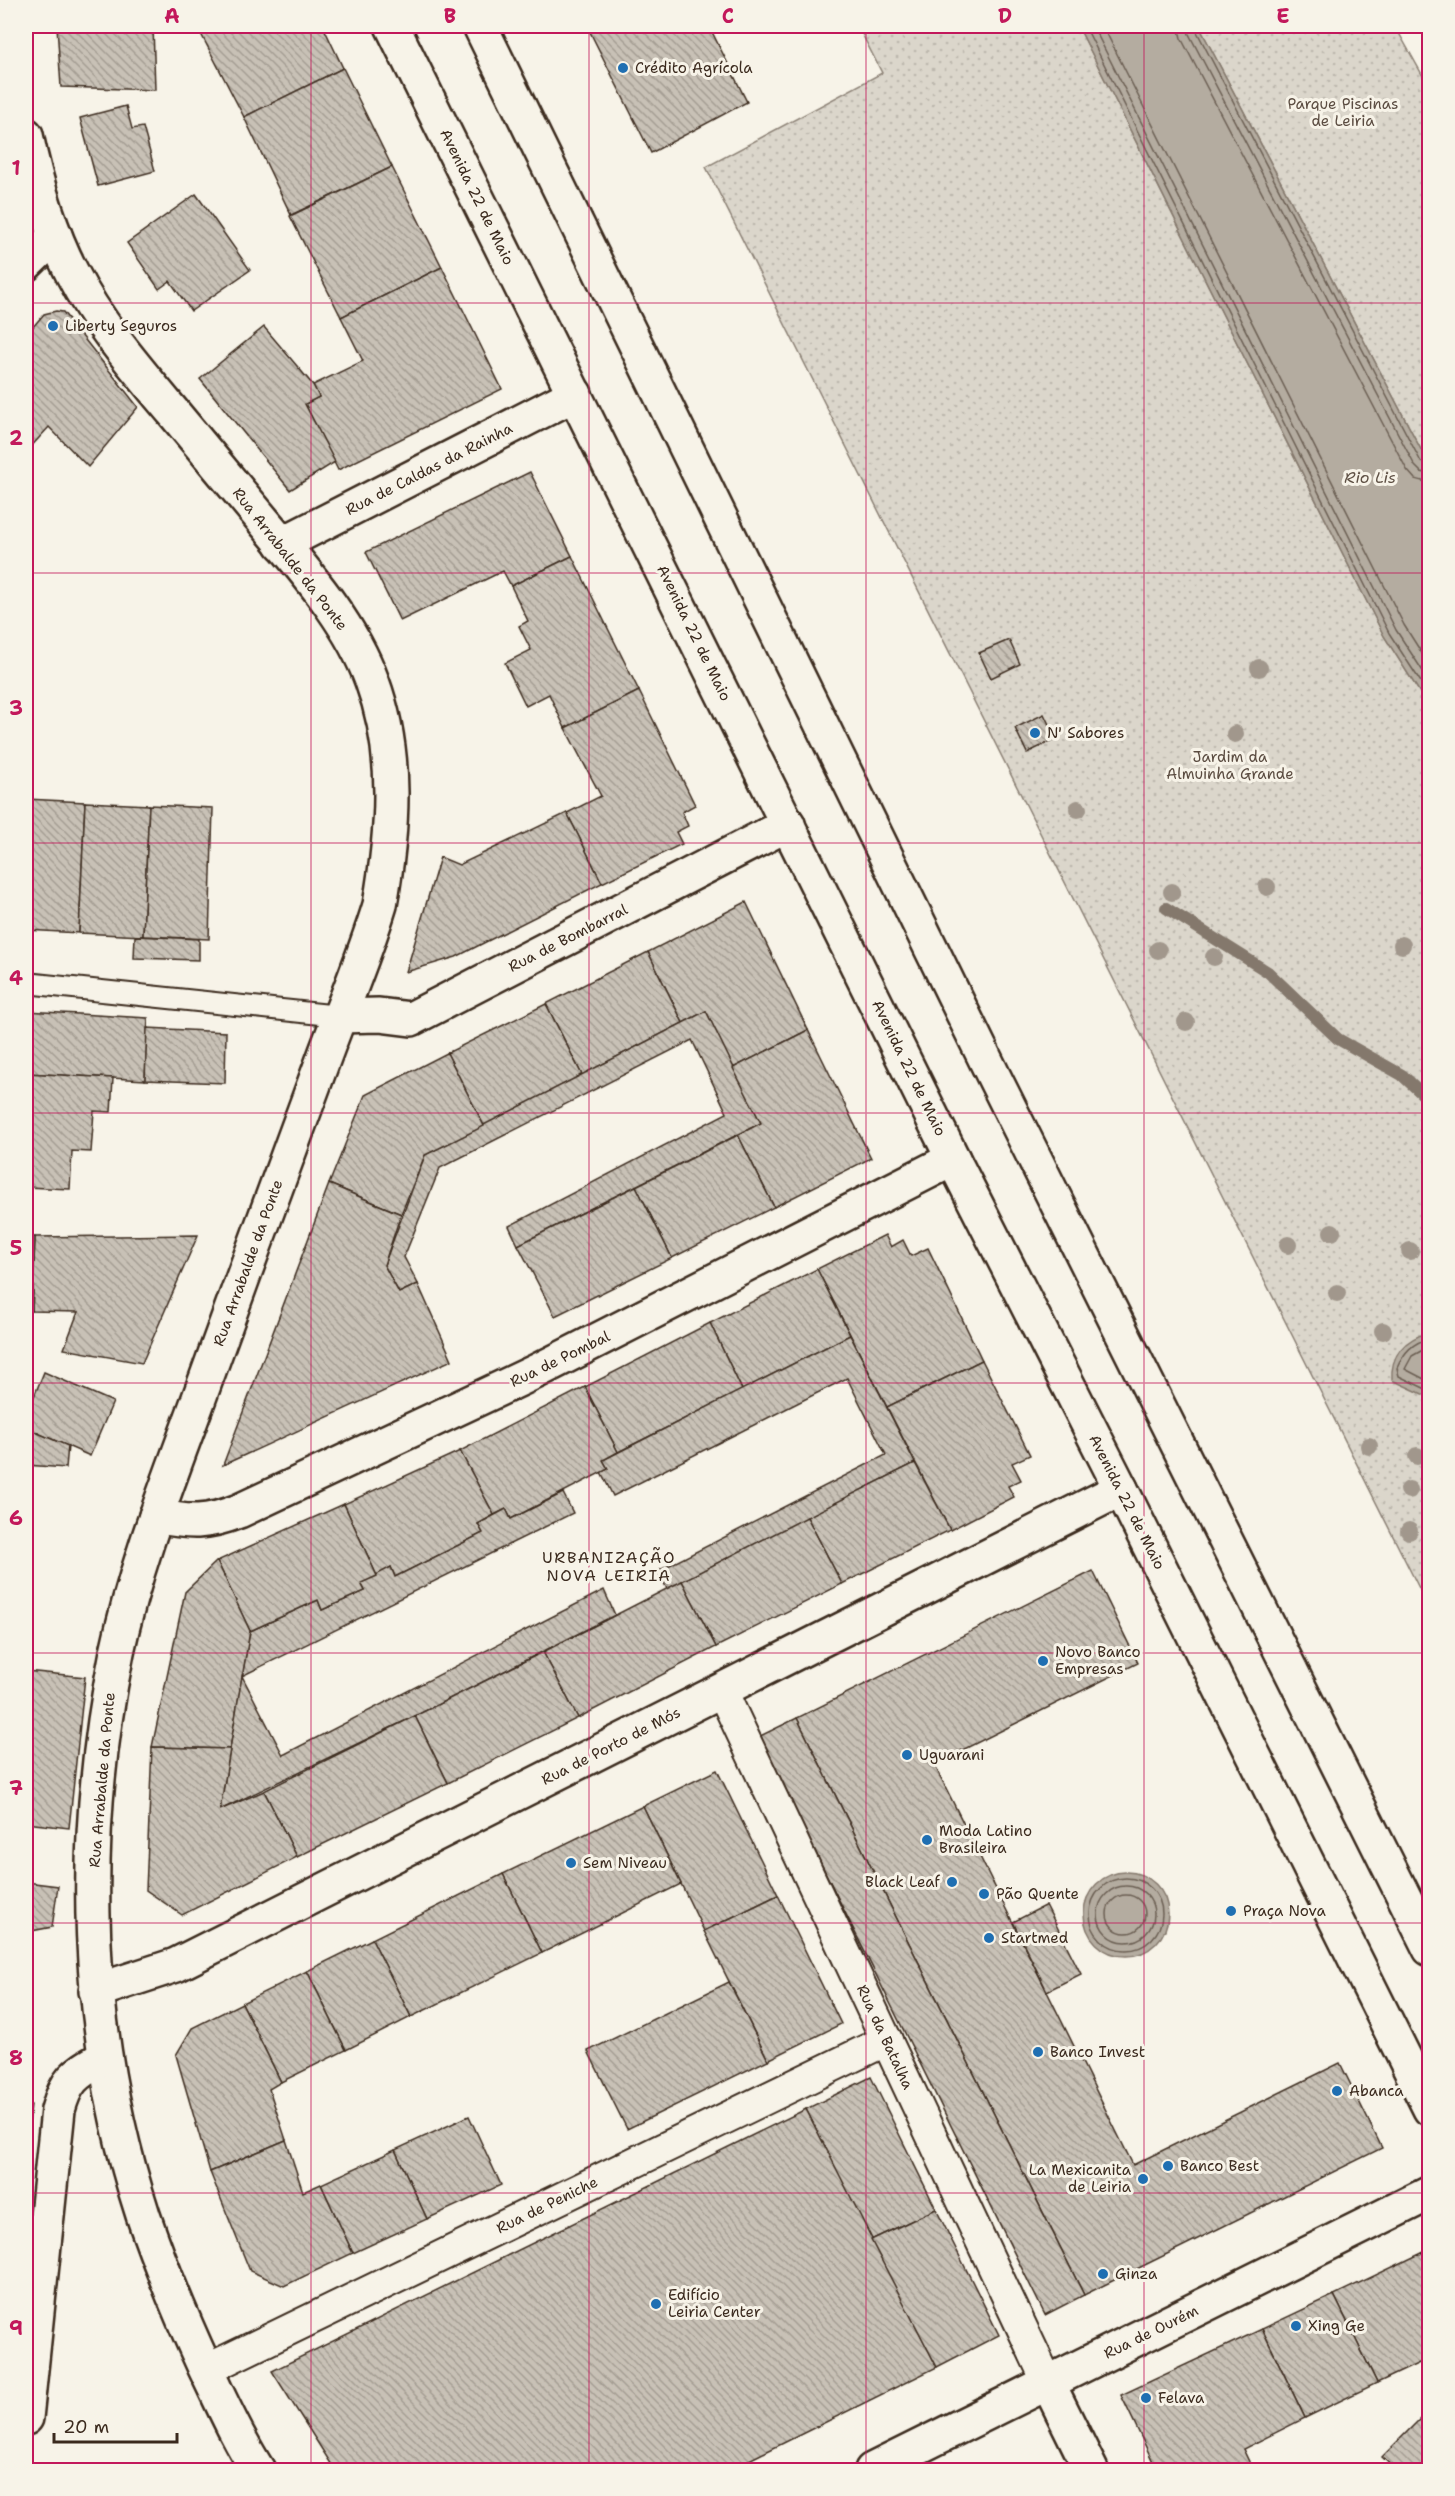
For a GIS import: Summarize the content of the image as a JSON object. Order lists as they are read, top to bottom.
{
  "streets": {
    "street": [
      "Avenida 22 de Maio",
      "Rua de Caldas da Rainha",
      "Rua Arrabalde da Ponte",
      "Rua de Bombarral",
      "Rua de Pombal",
      "Rua de Porto de Mós",
      "Rua da Batalha",
      "Rua de Peniche",
      "Rua de Ourém"
    ]
  },
  "crossings": [
    ["Avenida 22 de Maio", "Rua de Caldas da Rainha"],
    ["Avenida 22 de Maio", "Rua de Bombarral"],
    ["Avenida 22 de Maio", "Rua de Pombal"],
    ["Avenida 22 de Maio", "Rua de Porto de Mós"],
    ["Rua de Caldas da Rainha", "Rua Arrabalde da Ponte"],
    ["Rua Arrabalde da Ponte", "Rua de Bombarral"],
    ["Rua Arrabalde da Ponte", "Rua de Pombal"],
    ["Rua Arrabalde da Ponte", "Rua de Porto de Mós"],
    ["Rua Arrabalde da Ponte", "Rua de Peniche"],
    ["Rua de Porto de Mós", "Rua da Batalha"],
    ["Rua da Batalha", "Rua de Peniche"],
    ["Rua da Batalha", "Rua de Ourém"]
  ],
  "districts": ["URBANIZAÇÃO NOVA LEIRIA"],
  "water": ["Rio Lis"],
  "parks": ["Parque Piscinas de Leiria", "Jardim da Almuinha Grande"],
  "places": [
    "Crédito Agrícola",
    "Liberty Seguros",
    "N' Sabores",
    "Novo Banco Empresas",
    "Uguarani",
    "Moda Latino Brasileira",
    "Sem Niveau",
    "Black Leaf",
    "Pão Quente",
    "Praça Nova",
    "Startmed",
    "Banco Invest",
    "Abanca",
    "Banco Best",
    "La Mexicanita de Leiria",
    "Ginza",
    "Edifício Leiria Center",
    "Xing Ge",
    "Felava"
  ],
  "scale_bar": "20 m",
  "grid": {
    "columns": [
      "A",
      "B",
      "C",
      "D",
      "E"
    ],
    "rows": [
      "1",
      "2",
      "3",
      "4",
      "5",
      "6",
      "7",
      "8",
      "9"
    ]
  }
}
